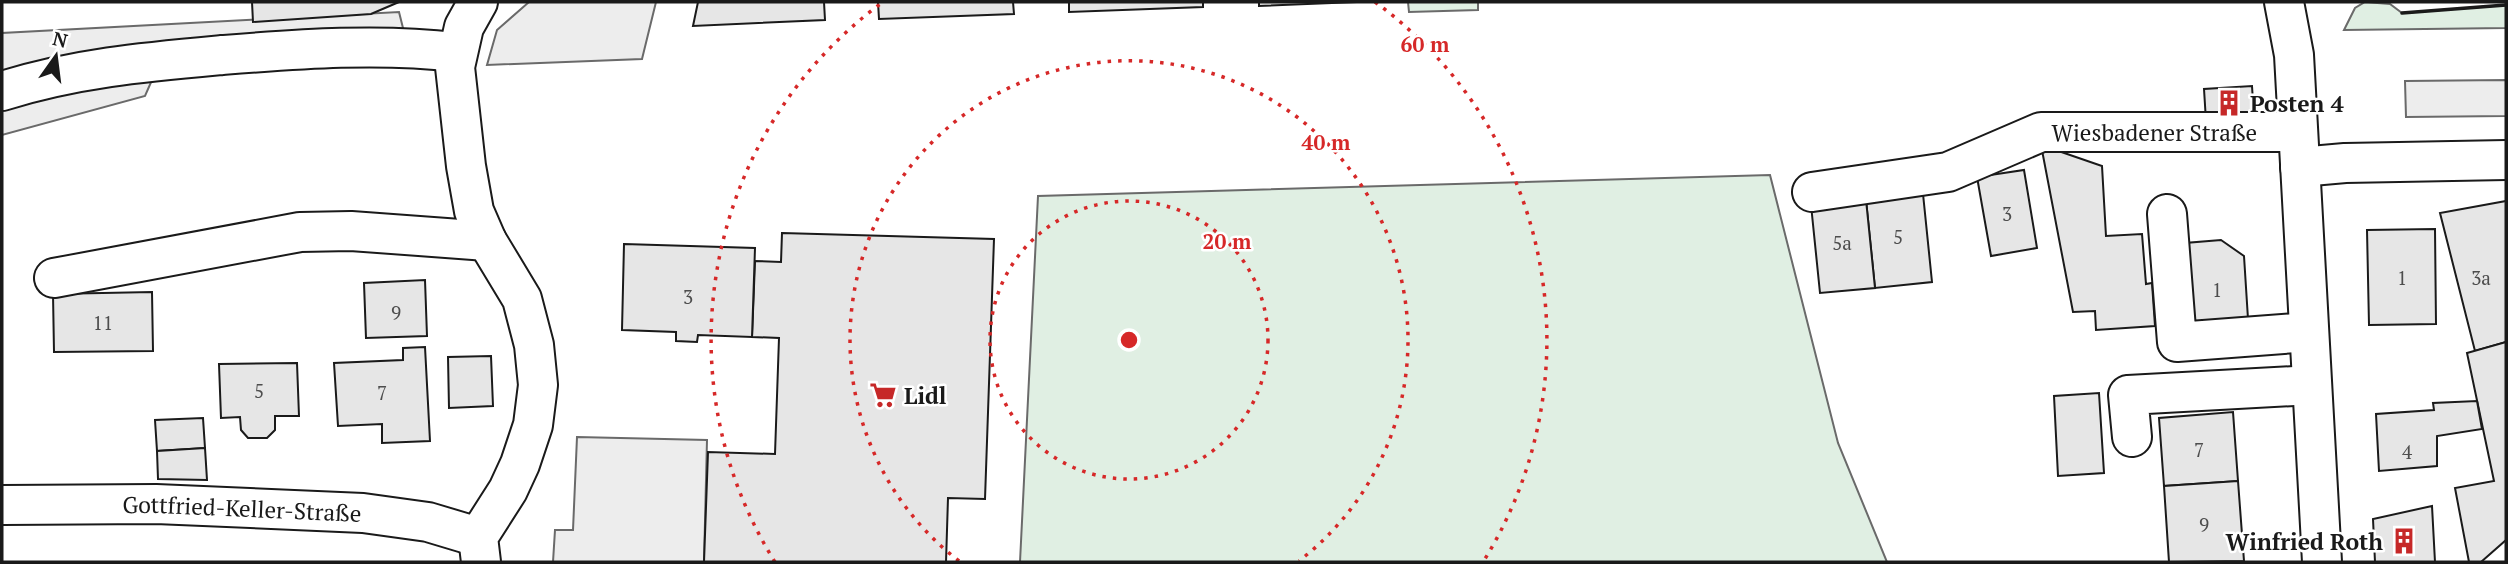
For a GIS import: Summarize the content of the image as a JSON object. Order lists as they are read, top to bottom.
{
  "streets": {
    "street": ["Wiesbadener Straße", "Gottfried-Keller-Straße"]
  },
  "places": {
    "building": ["Posten 4", "Winfried Roth"],
    "supermarket": ["Lidl"]
  },
  "house_numbers": [
    "3",
    "5",
    "5a",
    "1",
    "3a",
    "1",
    "3",
    "9",
    "11",
    "5",
    "7",
    "7",
    "4",
    "9"
  ],
  "north": "top",
  "rings": ["60 m", "40 m", "20 m"]
}
